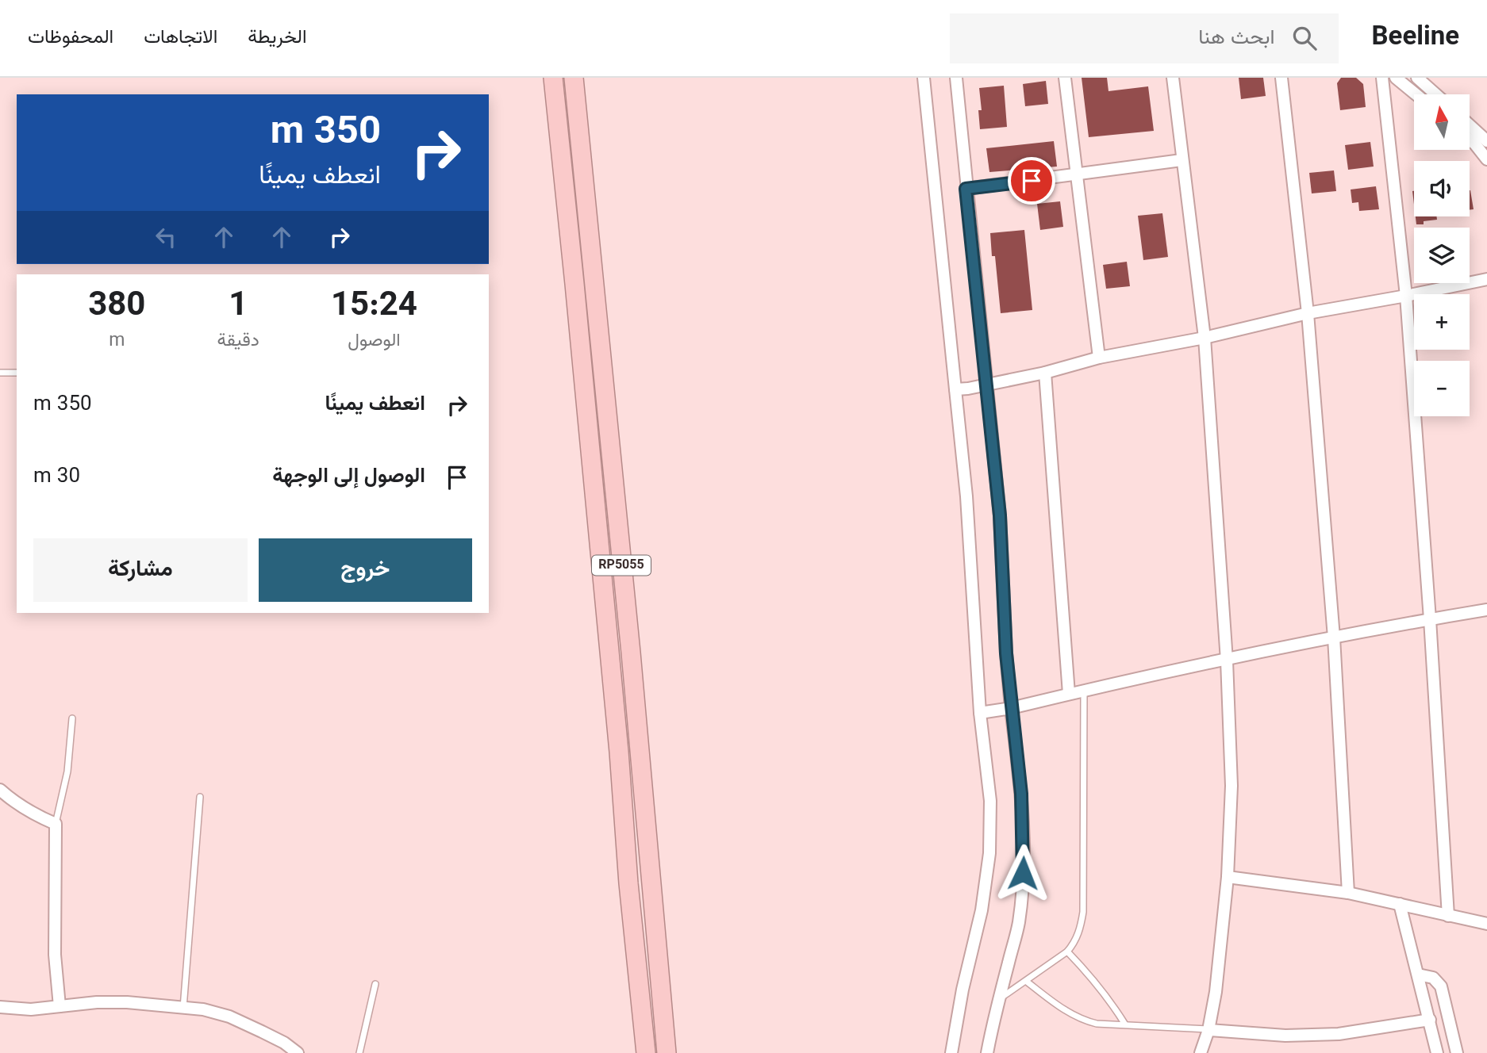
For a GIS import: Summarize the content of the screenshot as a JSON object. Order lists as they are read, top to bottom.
{
  "streets": {
    "highway": ["RP5055"]
  },
  "north": "top",
  "page": {
    "header": "Beeline",
    "search": "ابحث هنا",
    "nav": ["الخريطة", "الاتجاهات", "المحفوظات"],
    "map_buttons": ["+", "−"],
    "turn": ["350 m", "انعطف يمينًا"],
    "eta": [
      "15:24",
      "الوصول",
      "1",
      "دقيقة",
      "380",
      "m"
    ],
    "list": [
      {
        "name": "انعطف يمينًا",
        "value": "350 m"
      },
      {
        "name": "الوصول إلى الوجهة",
        "value": "30 m"
      }
    ],
    "buttons": ["خروج", "مشاركة"]
  }
}
